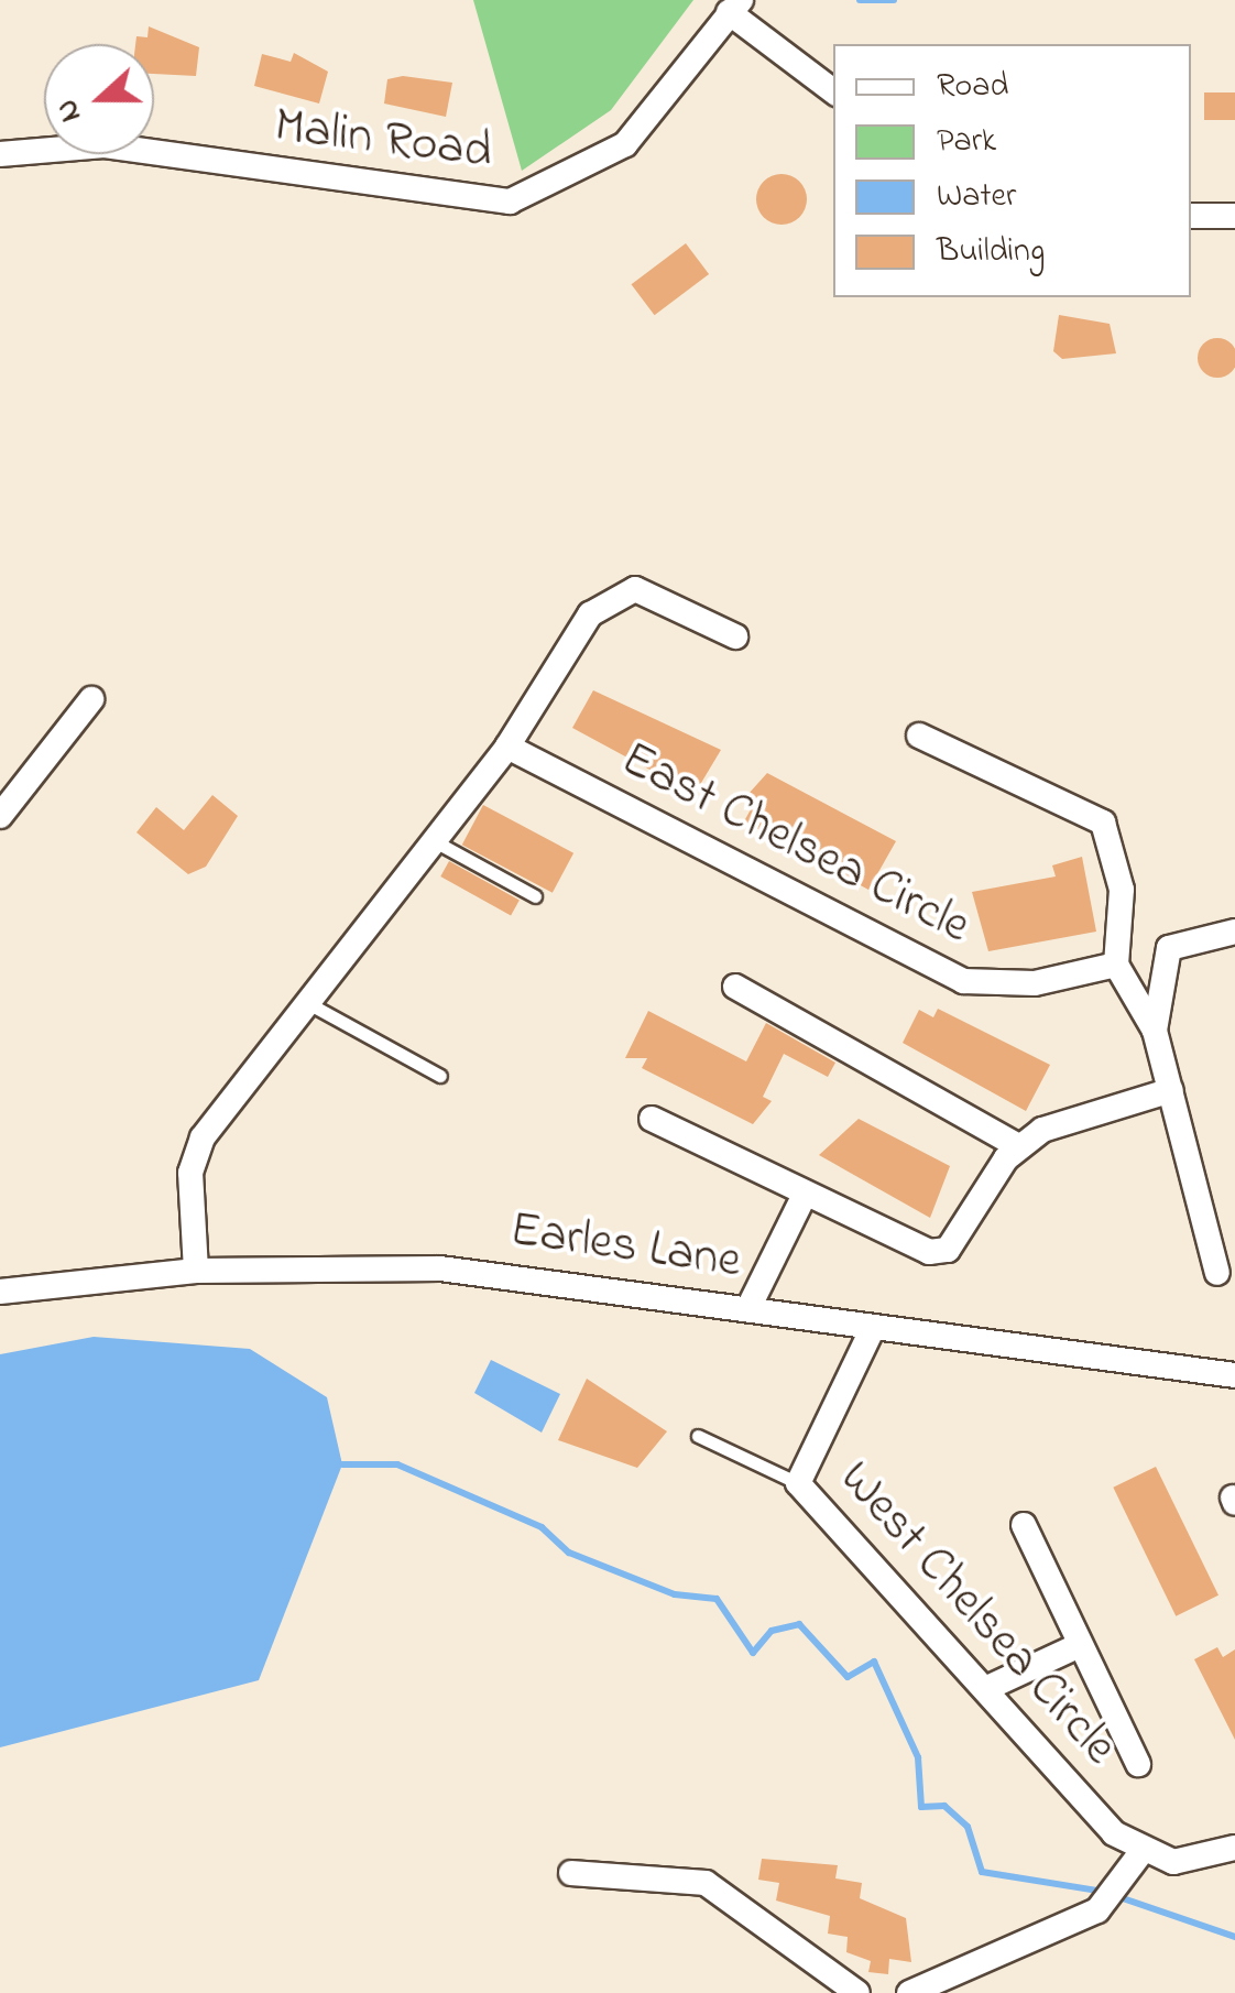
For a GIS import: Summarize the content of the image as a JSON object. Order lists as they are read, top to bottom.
{
  "streets": {
    "street": [
      "Malin Road",
      "East Chelsea Circle",
      "Earles Lane",
      "West Chelsea Circle"
    ]
  },
  "crossings": [
    ["Earles Lane", "West Chelsea Circle"]
  ],
  "legend": [
    "Road",
    "Park",
    "Water",
    "Building"
  ],
  "north": "left"
}
